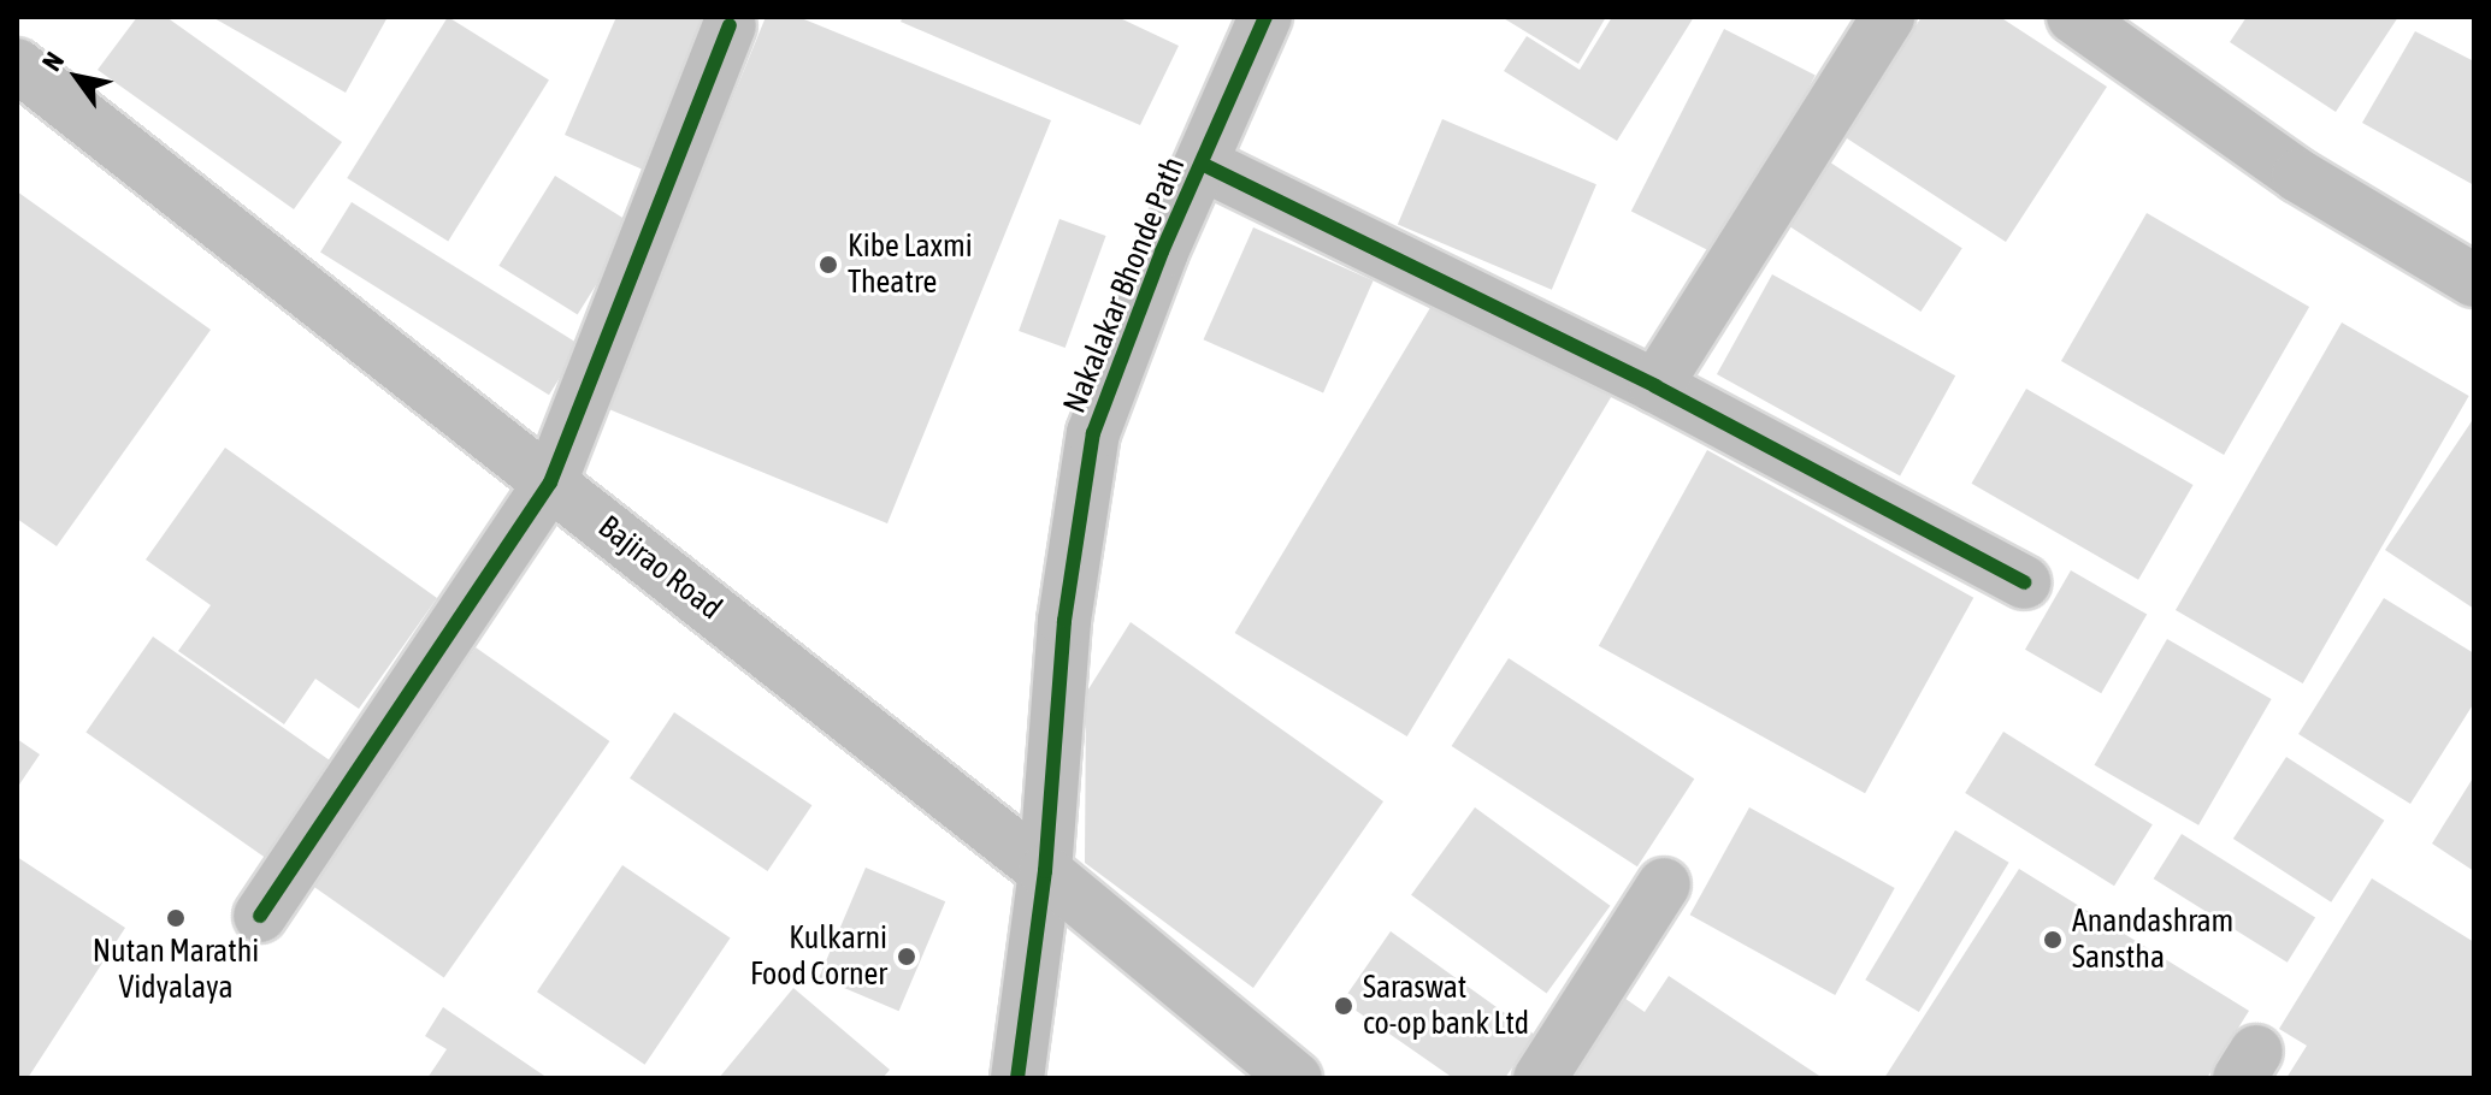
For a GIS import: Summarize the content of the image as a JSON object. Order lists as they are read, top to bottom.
{
  "streets": {
    "main road": ["Nakalakar Bhonde Path", "Bajirao Road"]
  },
  "crossings": [
    ["Nakalakar Bhonde Path", "Bajirao Road"]
  ],
  "places": [
    "Kibe Laxmi Theatre",
    "Nutan Marathi Vidyalaya",
    "Anandashram Sanstha",
    "Kulkarni Food Corner",
    "Saraswat co-op bank Ltd"
  ],
  "north": "top left"
}
